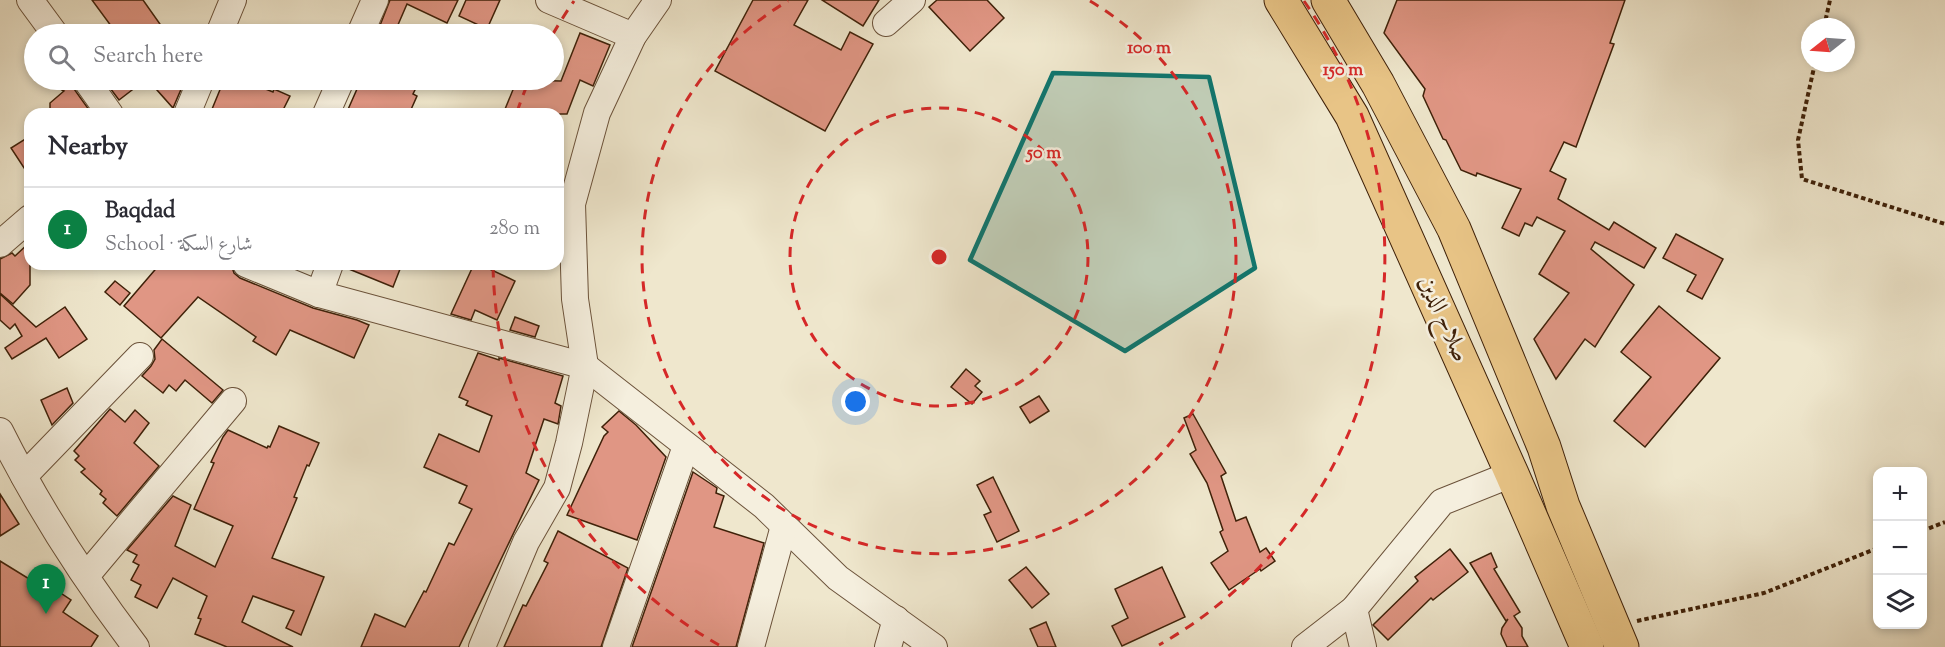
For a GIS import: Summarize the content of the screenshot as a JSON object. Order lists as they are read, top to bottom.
{
  "streets": {
    "highway": ["صلاح الدين"]
  },
  "north": "left",
  "page": {
    "search": "Search here",
    "heading": "Nearby",
    "list": [
      {
        "mark": "1",
        "name": "Baqdad",
        "note": "School · شارع السكة",
        "value": "280 m"
      }
    ],
    "map_buttons": ["+", "−"],
    "pins": "1"
  },
  "rings": ["100 m", "150 m", "50 m"]
}
